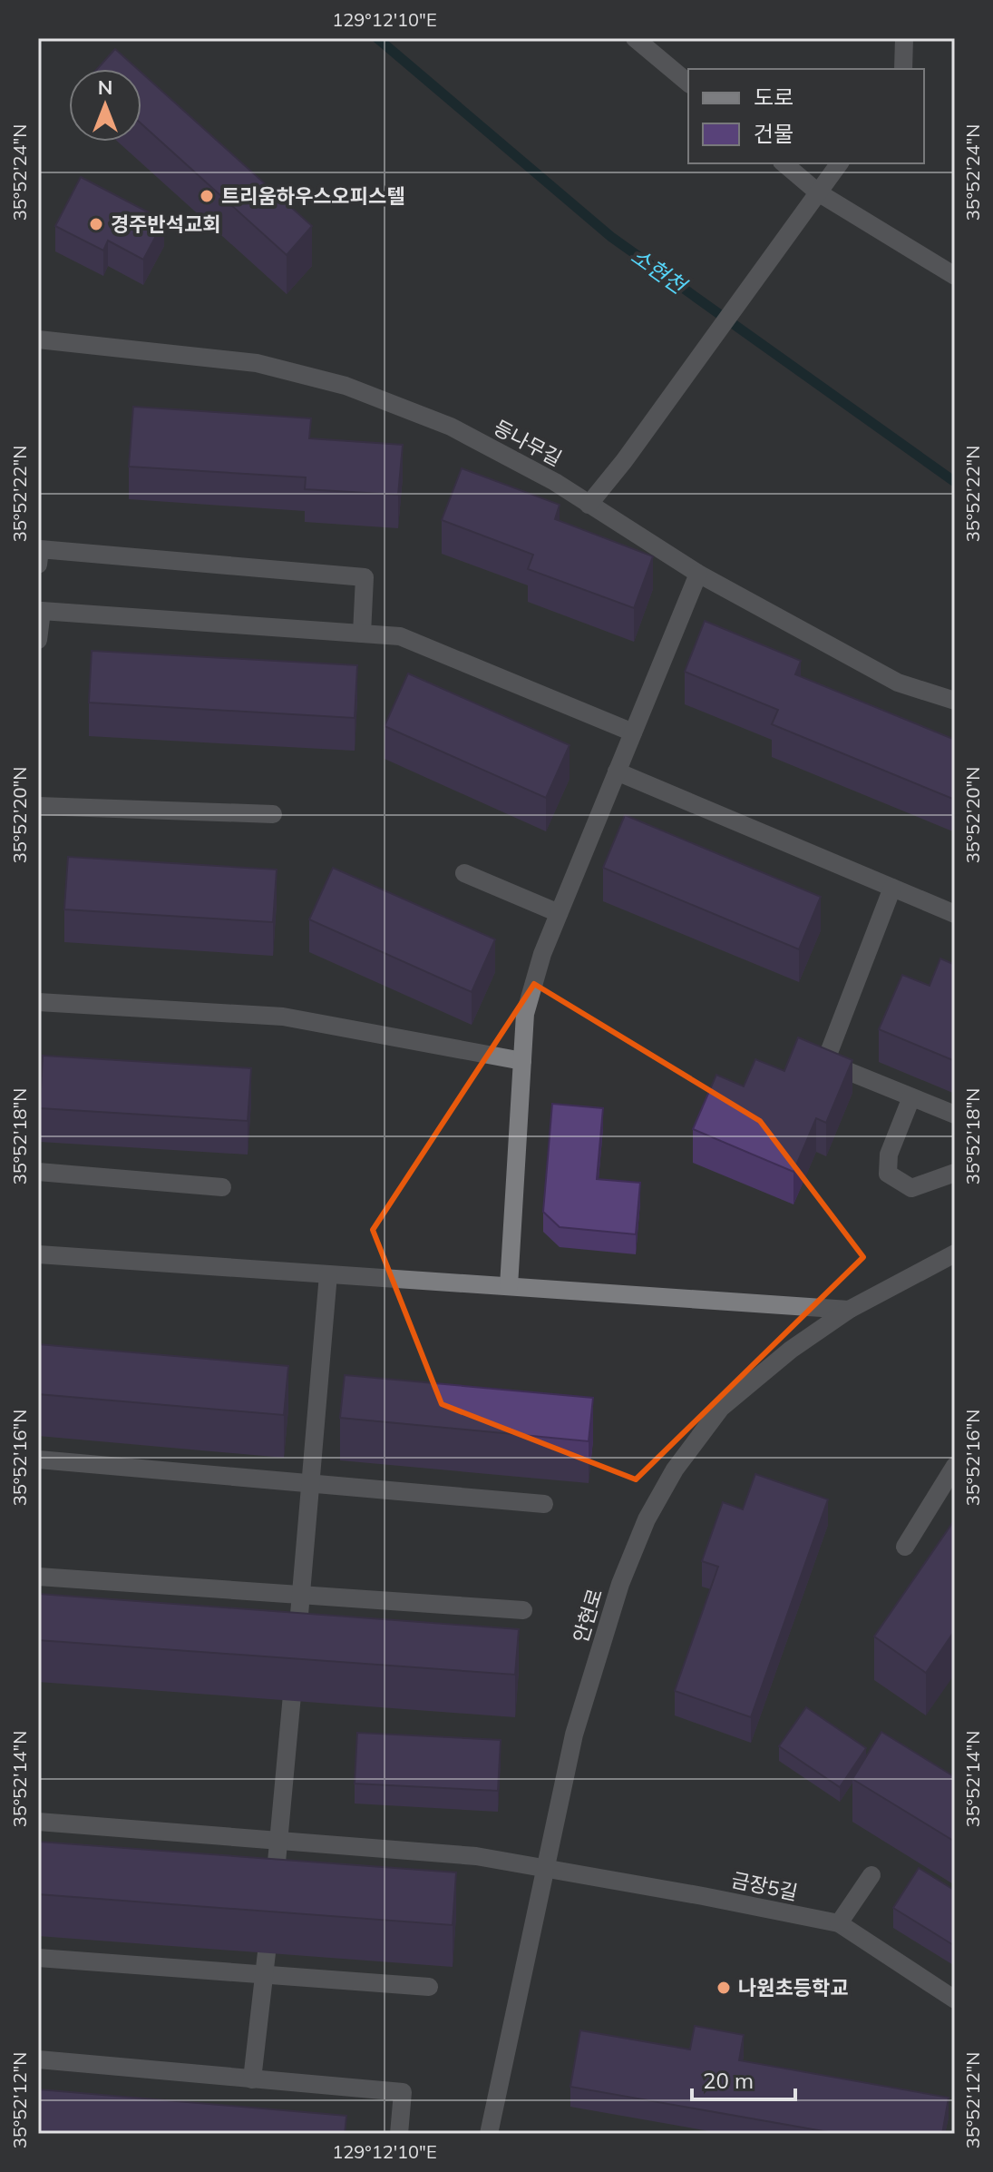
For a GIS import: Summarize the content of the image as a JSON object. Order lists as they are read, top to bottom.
{
  "streets": {
    "street": ["등나무길", "안현로", "금장5길"]
  },
  "crossings": [
    ["안현로", "금장5길"]
  ],
  "water": ["소현천"],
  "places": ["트리움하우스오피스텔", "경주반석교회", "나원초등학교"],
  "legend": ["도로", "건물"],
  "scale_bar": "20 m",
  "north": "top",
  "coordinates": [
    "129°12'10\"E",
    "35°52'24\"N",
    "35°52'22\"N",
    "35°52'20\"N",
    "35°52'18\"N",
    "35°52'16\"N",
    "35°52'14\"N",
    "35°52'12\"N"
  ]
}
